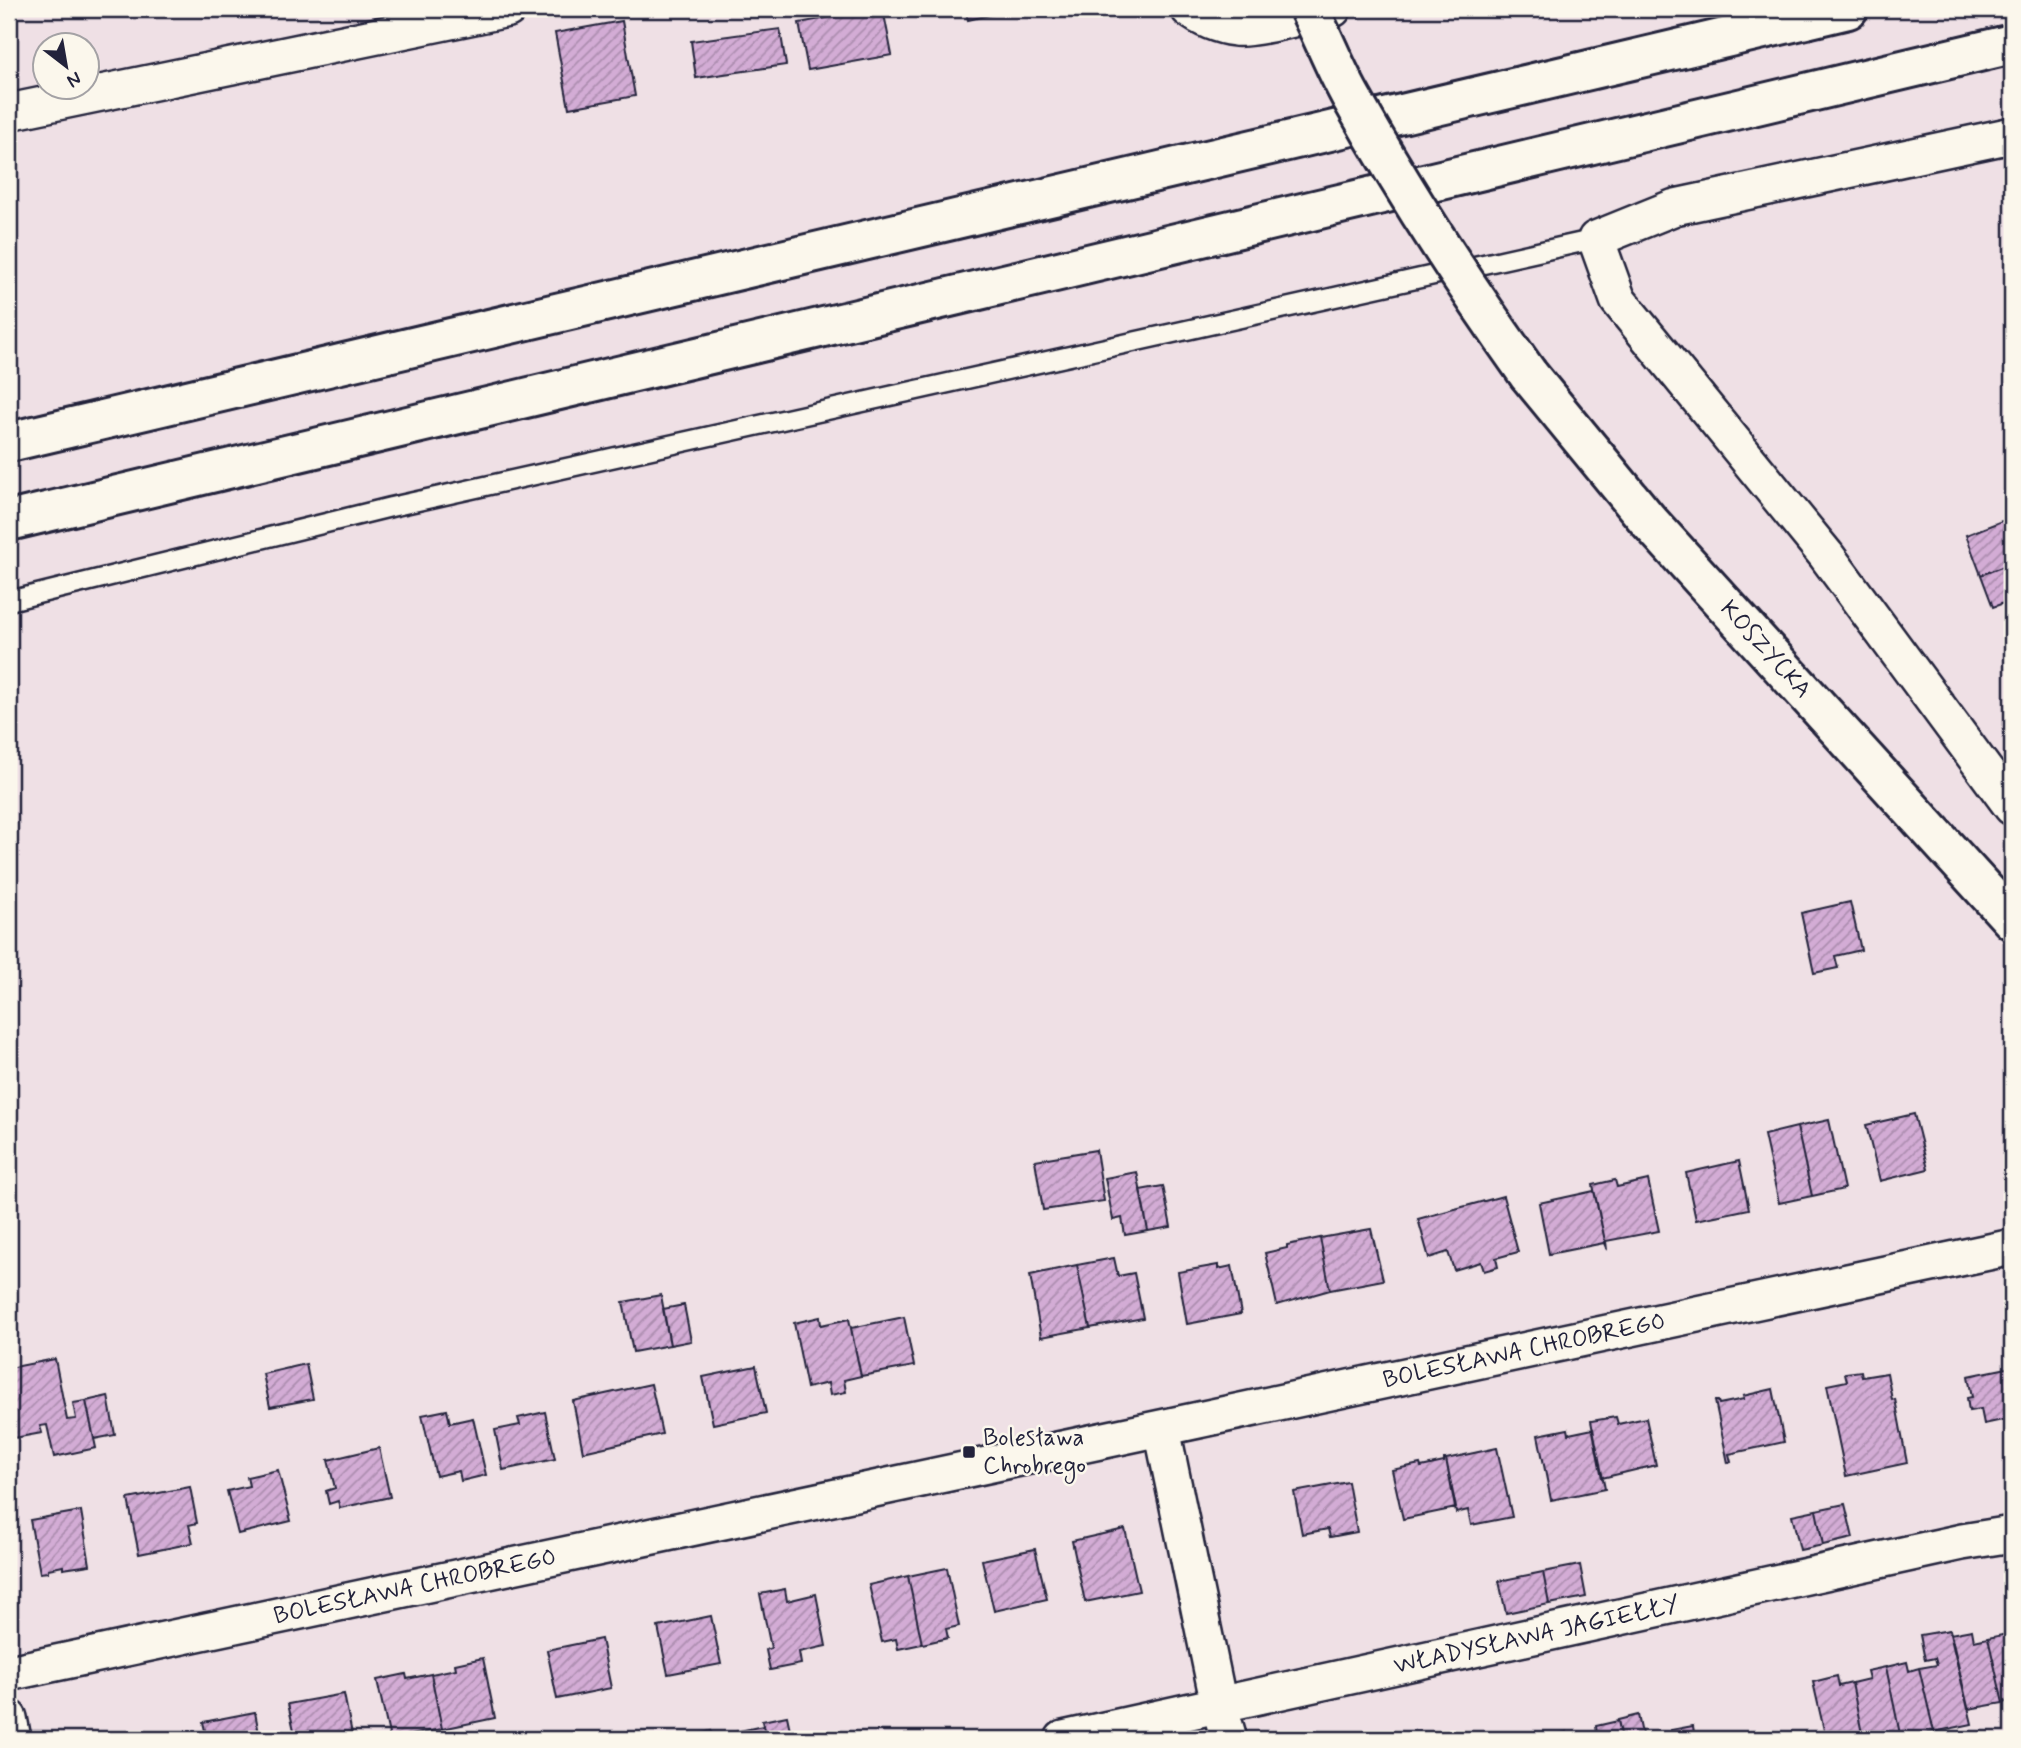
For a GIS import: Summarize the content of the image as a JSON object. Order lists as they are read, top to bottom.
{
  "streets": {
    "main road": ["KOSZYCKA"],
    "street": ["BOLESŁAWA CHROBREGO", "WŁADYSŁAWA JAGIEŁŁY"]
  },
  "places": {
    "transit": ["Bolesława Chrobrego"]
  },
  "north": "bottom right"
}
